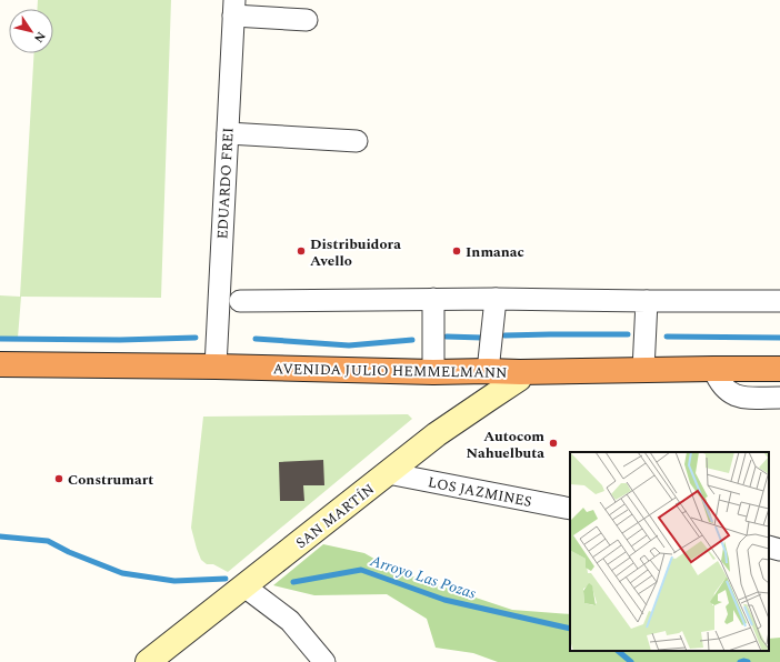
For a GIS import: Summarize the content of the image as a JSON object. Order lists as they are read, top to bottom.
{
  "streets": {
    "highway": ["AVENIDA JULIO HEMMELMANN"],
    "street": ["EDUARDO FREI", "LOS JAZMINES", "SAN MARTÍN"]
  },
  "crossings": [
    ["EDUARDO FREI", "AVENIDA JULIO HEMMELMANN"],
    ["AVENIDA JULIO HEMMELMANN", "SAN MARTÍN"],
    ["LOS JAZMINES", "SAN MARTÍN"]
  ],
  "water": ["Arroyo Las Pozas"],
  "places": [
    "Distribuidora Avello",
    "Inmanac",
    "Autocom Nahuelbuta",
    "Construmart"
  ],
  "north": "bottom right"
}
